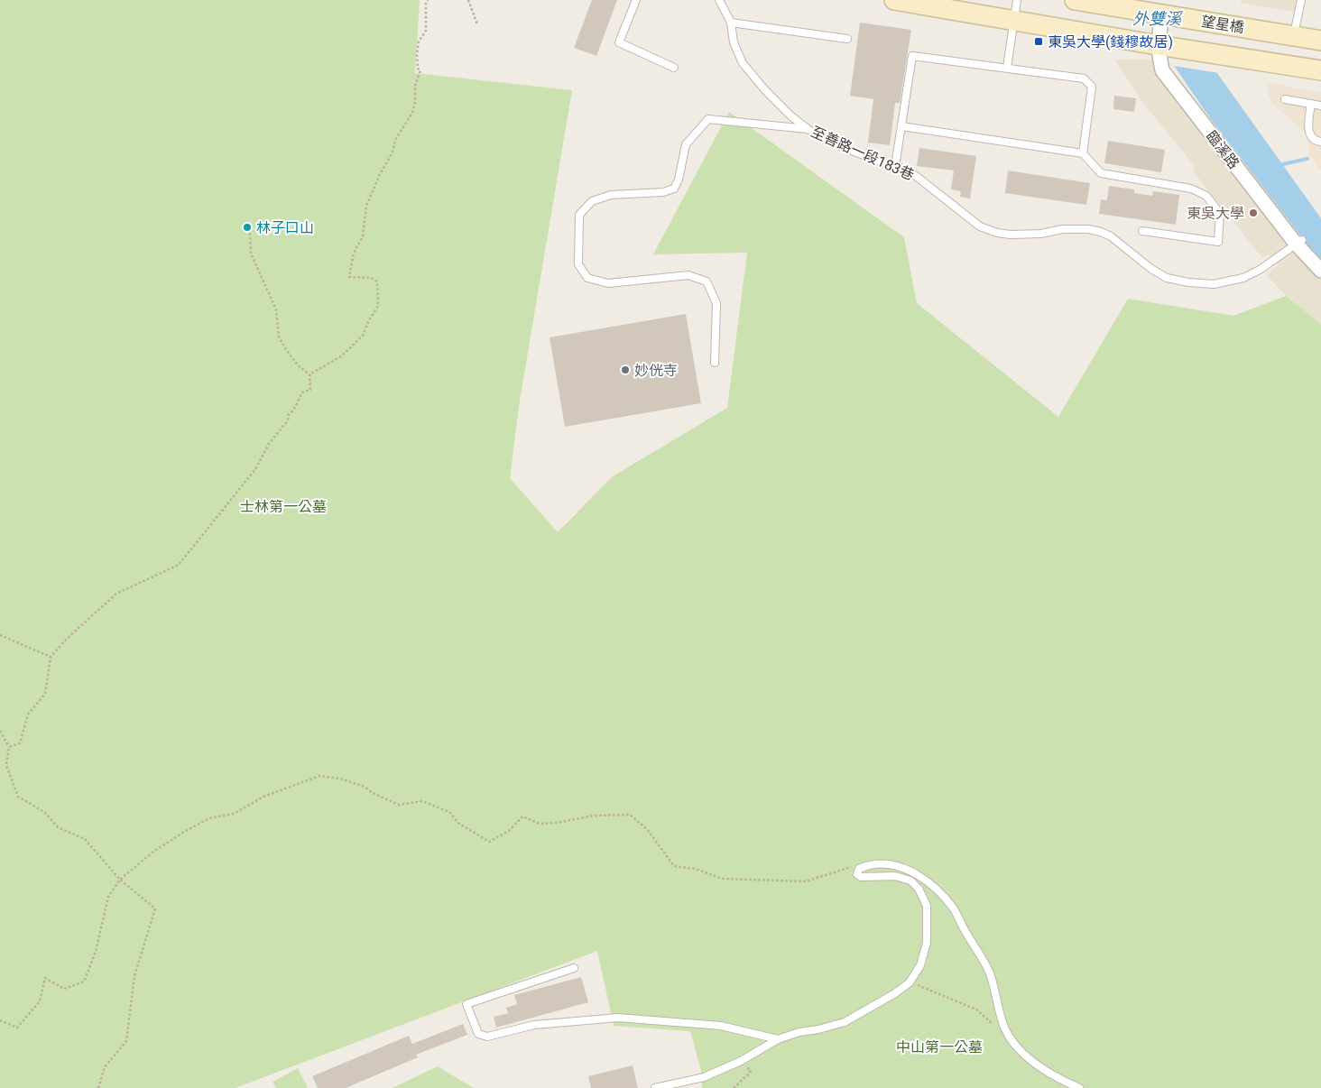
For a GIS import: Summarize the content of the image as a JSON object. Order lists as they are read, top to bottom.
{
  "streets": {
    "main road": ["望星橋"],
    "street": ["臨溪路"],
    "lane": ["至善路一段183巷"]
  },
  "crossings": [
    ["望星橋", "臨溪路"],
    ["臨溪路", "至善路一段183巷"]
  ],
  "water": ["外雙溪"],
  "parks": ["士林第一公墓", "中山第一公墓"],
  "places": {
    "transit": ["東吳大學(錢穆故居)"],
    "other": ["東吳大學", "林子口山", "妙侊寺"]
  }
}
